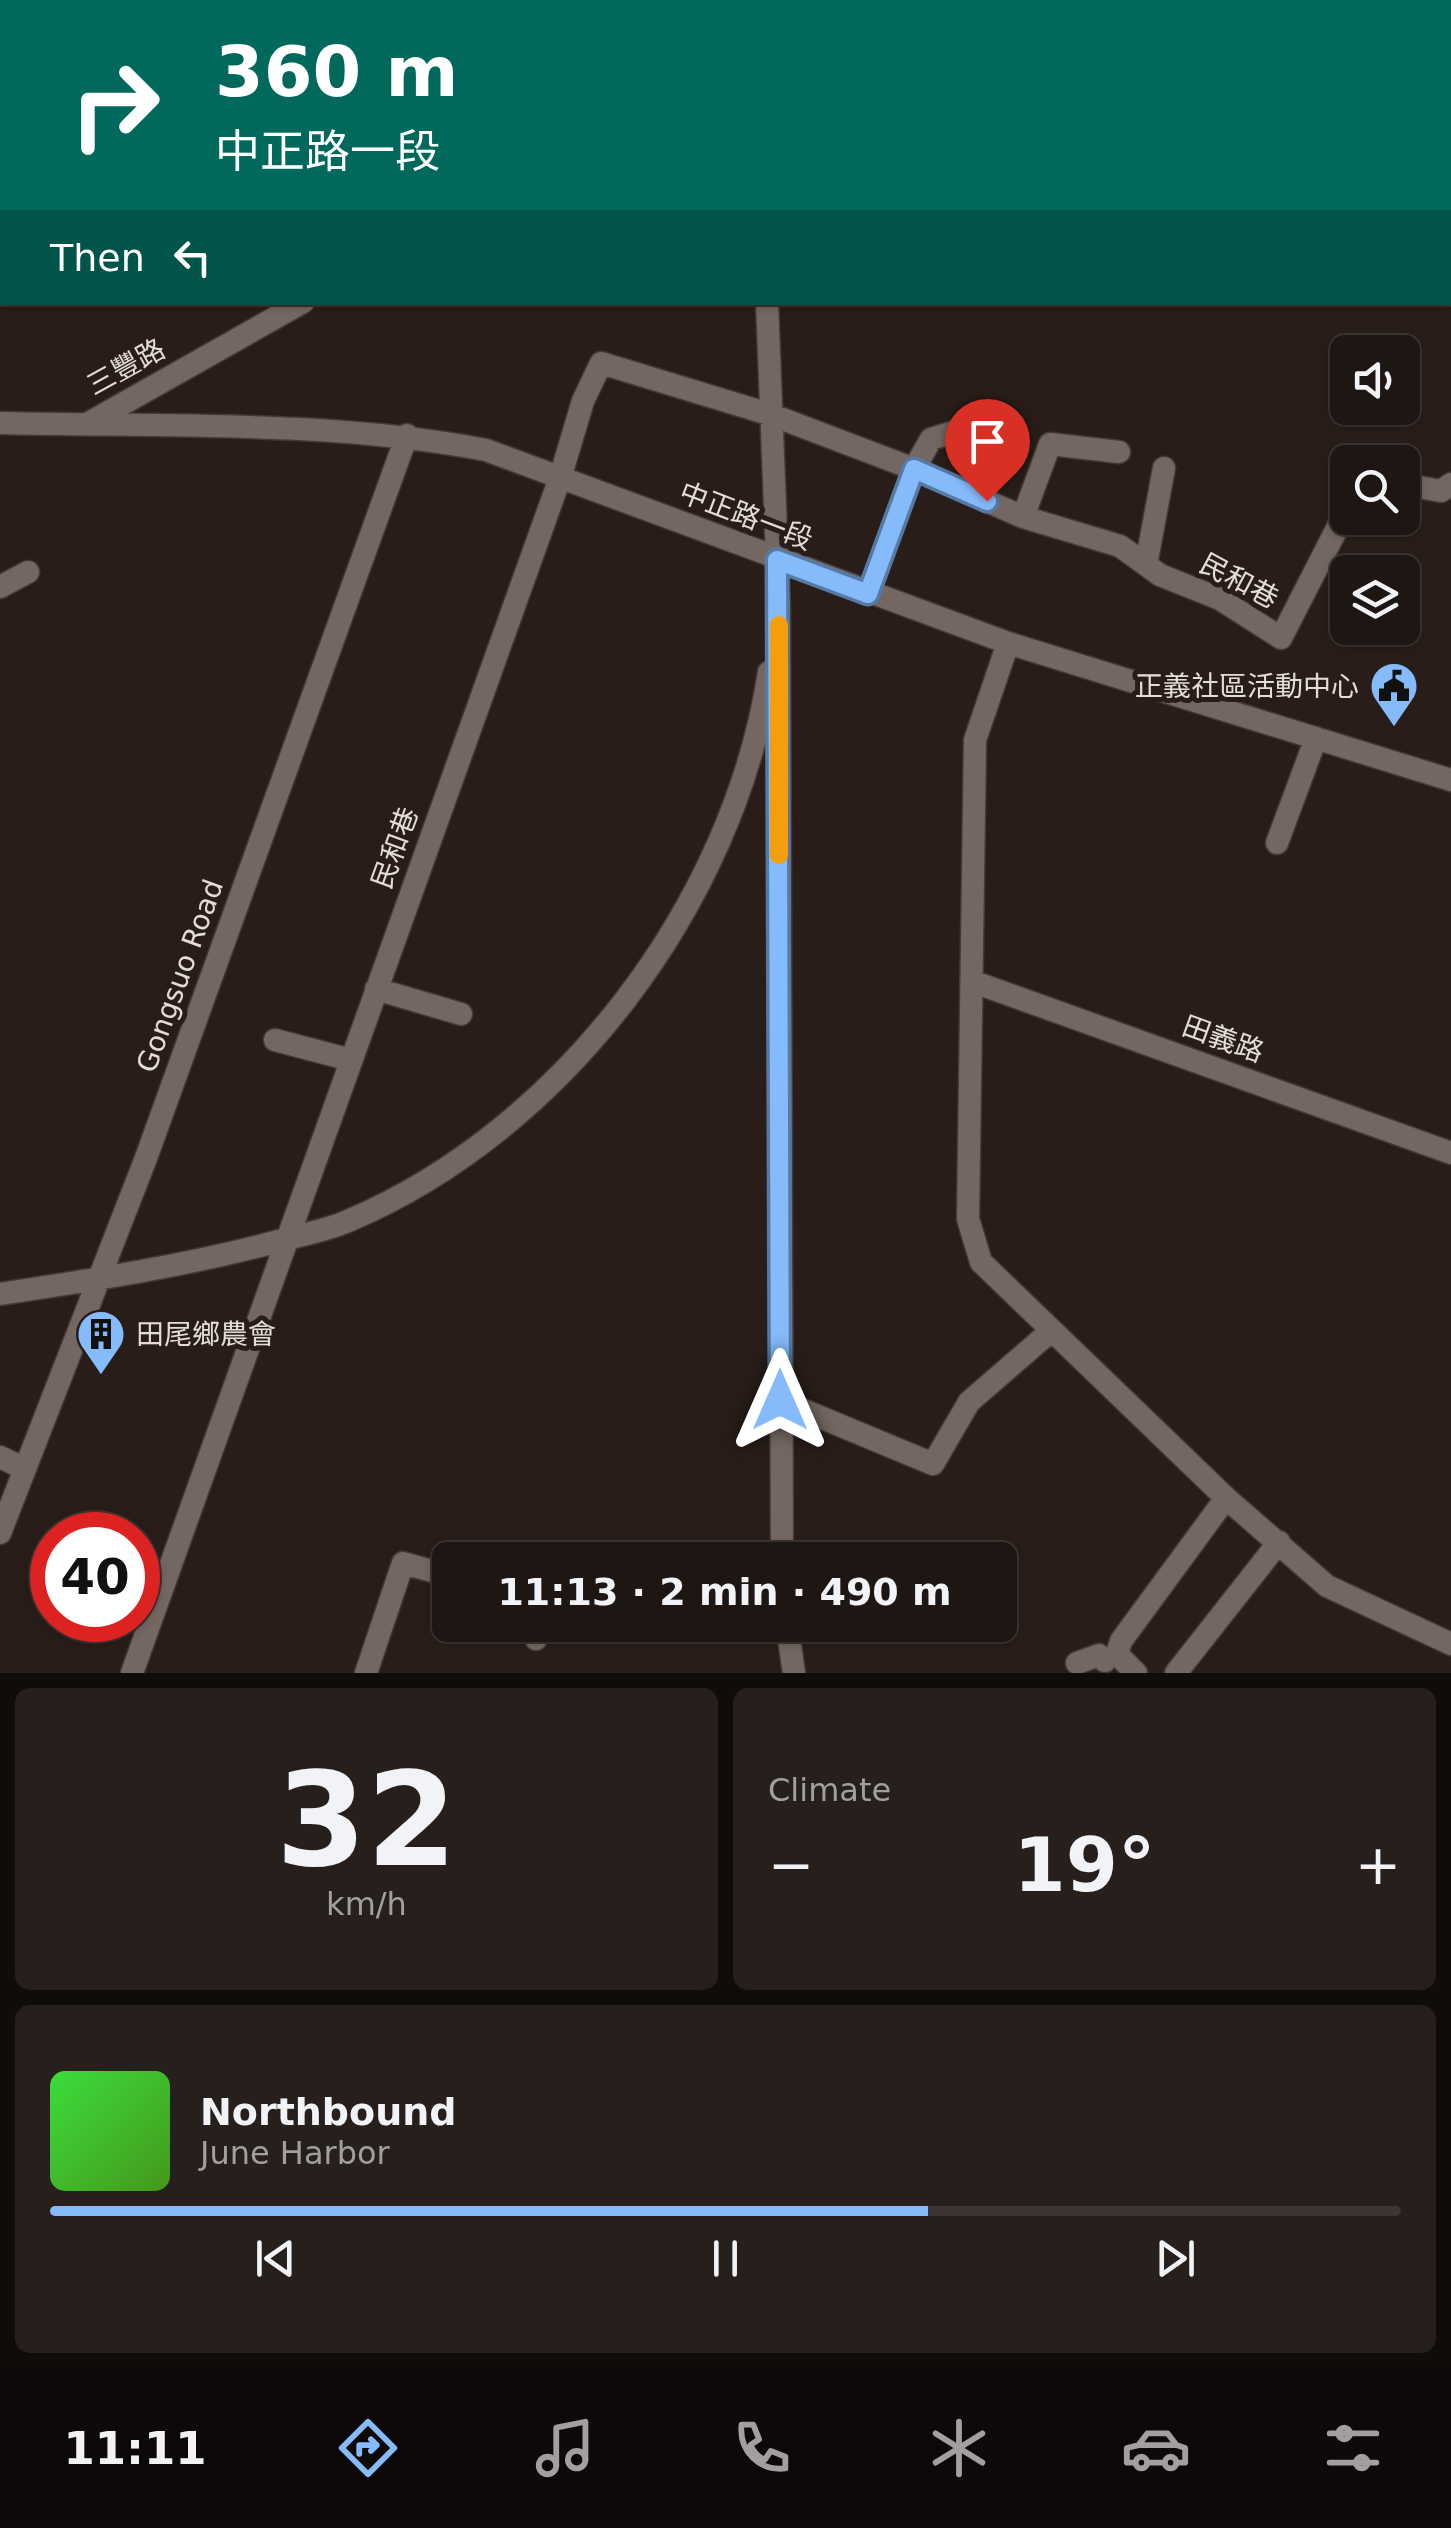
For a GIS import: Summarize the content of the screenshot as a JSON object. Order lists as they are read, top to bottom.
{
  "streets": {
    "street": [
      "三豐路",
      "中正路一段",
      "民和巷",
      "Gongsuo Road",
      "田義路"
    ]
  },
  "crossings": [
    ["三豐路", "中正路一段"],
    ["中正路一段", "民和巷"],
    ["中正路一段", "Gongsuo Road"]
  ],
  "places": {
    "public building": ["正義社區活動中心"],
    "building": ["田尾鄉農會"]
  },
  "page": {
    "turn": ["360 m", "中正路一段"],
    "then": "Then",
    "limit": "40",
    "trip": "11:13 · 2 min · 490 m",
    "tile": [
      ["32", "km/h"],
      "Climate"
    ],
    "heat": ["−", "19°", "+"],
    "song": ["Northbound", "June Harbor"],
    "tabs": "11:11"
  }
}
